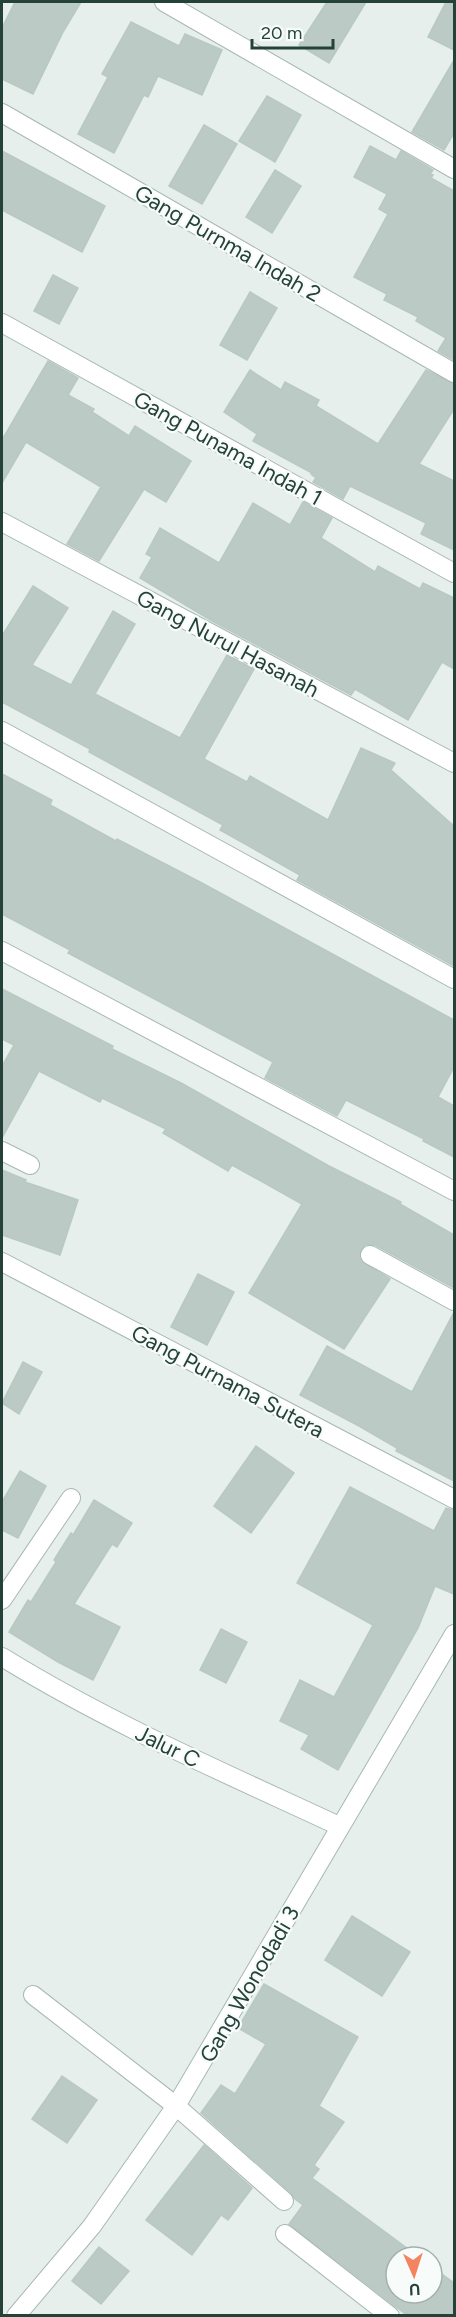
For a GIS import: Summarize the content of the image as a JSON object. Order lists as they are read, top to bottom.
{
  "streets": {
    "street": [
      "Gang Purnma Indah 2",
      "Gang Punama Indah 1",
      "Gang Nurul Hasanah",
      "Gang Purnama Sutera",
      "Jalur C",
      "Gang Wonodadi 3"
    ]
  },
  "crossings": [
    ["Jalur C", "Gang Wonodadi 3"]
  ],
  "scale_bar": "20 m",
  "north": "bottom"
}
